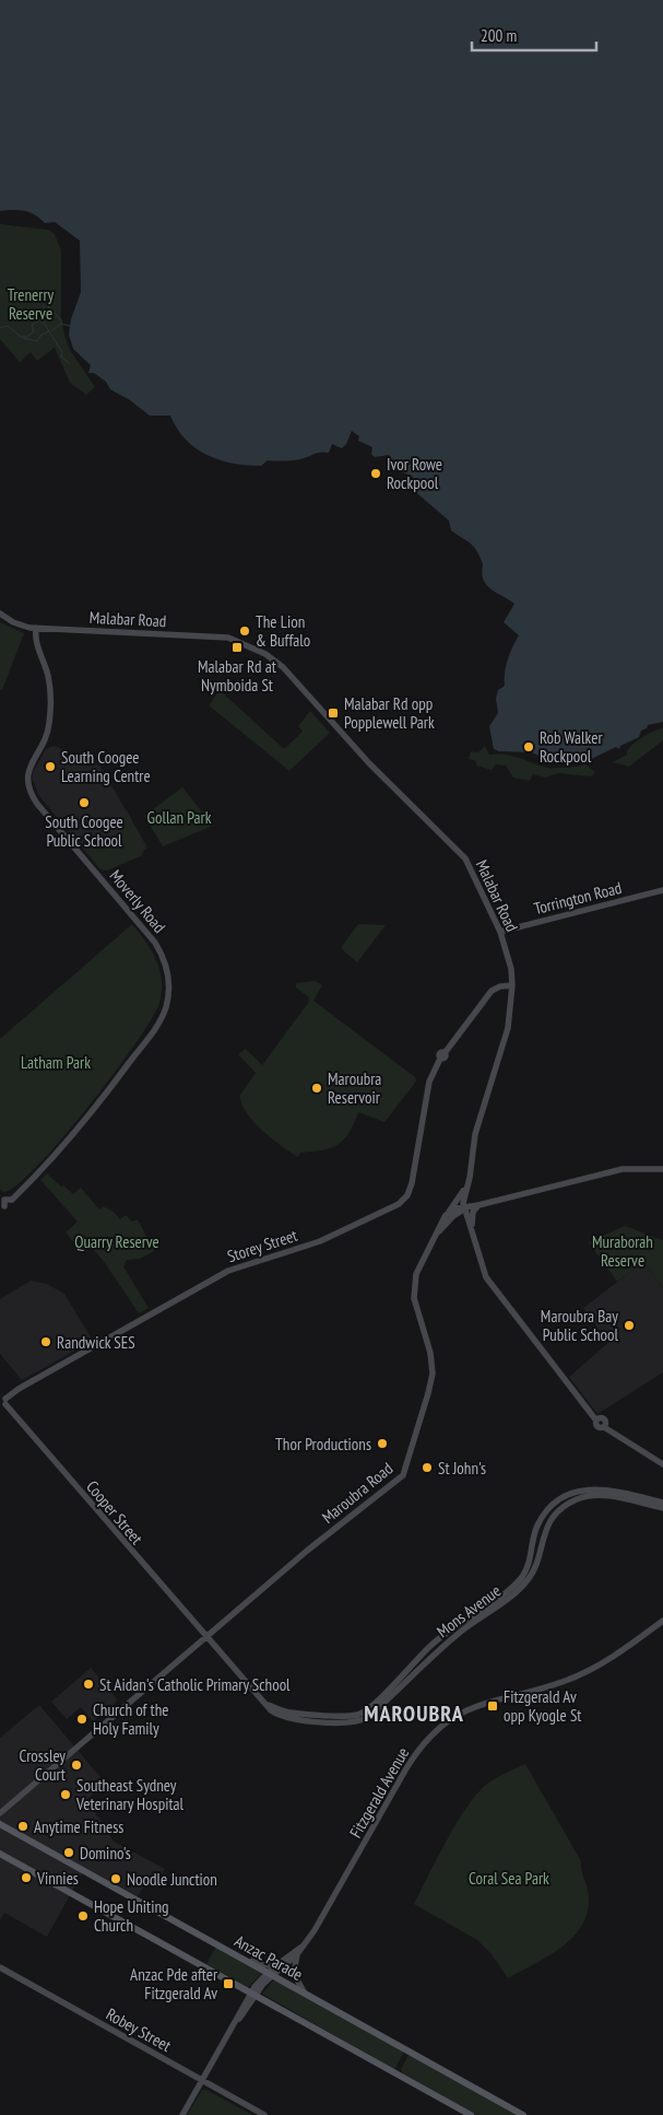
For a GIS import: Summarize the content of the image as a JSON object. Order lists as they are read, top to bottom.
{
  "streets": {
    "main road": ["Anzac Parade"],
    "street": [
      "Malabar Road",
      "Torrington Road",
      "Moverly Road",
      "Storey Street",
      "Maroubra Road",
      "Cooper Street",
      "Mons Avenue",
      "Fitzgerald Avenue",
      "Robey Street"
    ]
  },
  "crossings": [
    ["Malabar Road", "Torrington Road"],
    ["Malabar Road", "Moverly Road"],
    ["Malabar Road", "Storey Street"],
    ["Malabar Road", "Maroubra Road"],
    ["Storey Street", "Cooper Street"],
    ["Maroubra Road", "Cooper Street"],
    ["Maroubra Road", "Mons Avenue"],
    ["Cooper Street", "Mons Avenue"],
    ["Fitzgerald Avenue", "Anzac Parade"],
    ["Fitzgerald Avenue", "Robey Street"]
  ],
  "districts": ["MAROUBRA"],
  "parks": [
    "Trenerry Reserve",
    "Gollan Park",
    "Latham Park",
    "Quarry Reserve",
    "Muraborah Reserve",
    "Coral Sea Park"
  ],
  "places": {
    "other": [
      "Ivor Rowe Rockpool",
      "The Lion & Buffalo",
      "Rob Walker Rockpool",
      "South Coogee Learning Centre",
      "South Coogee Public School",
      "Maroubra Reservoir",
      "Maroubra Bay Public School",
      "Randwick SES",
      "Thor Productions",
      "St John's",
      "St Aidan's Catholic Primary School",
      "Church of the Holy Family",
      "Crossley Court",
      "Southeast Sydney Veterinary Hospital",
      "Anytime Fitness",
      "Domino's",
      "Vinnies",
      "Noodle Junction",
      "Hope Uniting Church"
    ],
    "transit": [
      "Malabar Rd at Nymboida St",
      "Malabar Rd opp Popplewell Park",
      "Fitzgerald Av opp Kyogle St",
      "Anzac Pde after Fitzgerald Av"
    ]
  },
  "scale_bar": "200 m"
}
